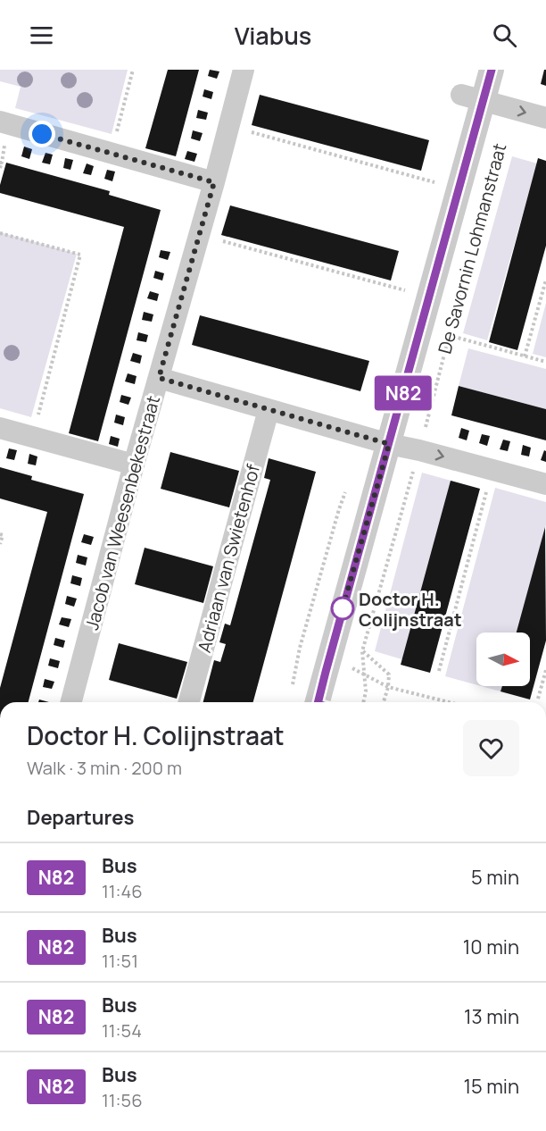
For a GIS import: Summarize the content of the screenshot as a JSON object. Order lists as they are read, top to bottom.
{
  "streets": {
    "street": ["De Savornin Lohmanstraat", "Jacob van Weesenbekestraat", "Adriaan van Swietenhof"]
  },
  "places": ["Doctor H. Colijnstraat"],
  "lines": ["bus line N82"],
  "north": "right",
  "page": {
    "header": "Viabus",
    "on_map": "N82",
    "heading": [
      ["Doctor H. Colijnstraat", "Walk · 3 min · 200 m"],
      "Departures"
    ],
    "list": [
      {
        "mark": "N82",
        "name": "Bus",
        "note": "11:46",
        "value": "5 min"
      },
      {
        "mark": "N82",
        "name": "Bus",
        "note": "11:51",
        "value": "10 min"
      },
      {
        "mark": "N82",
        "name": "Bus",
        "note": "11:54",
        "value": "13 min"
      },
      {
        "mark": "N82",
        "name": "Bus",
        "note": "11:56",
        "value": "15 min"
      }
    ]
  }
}
